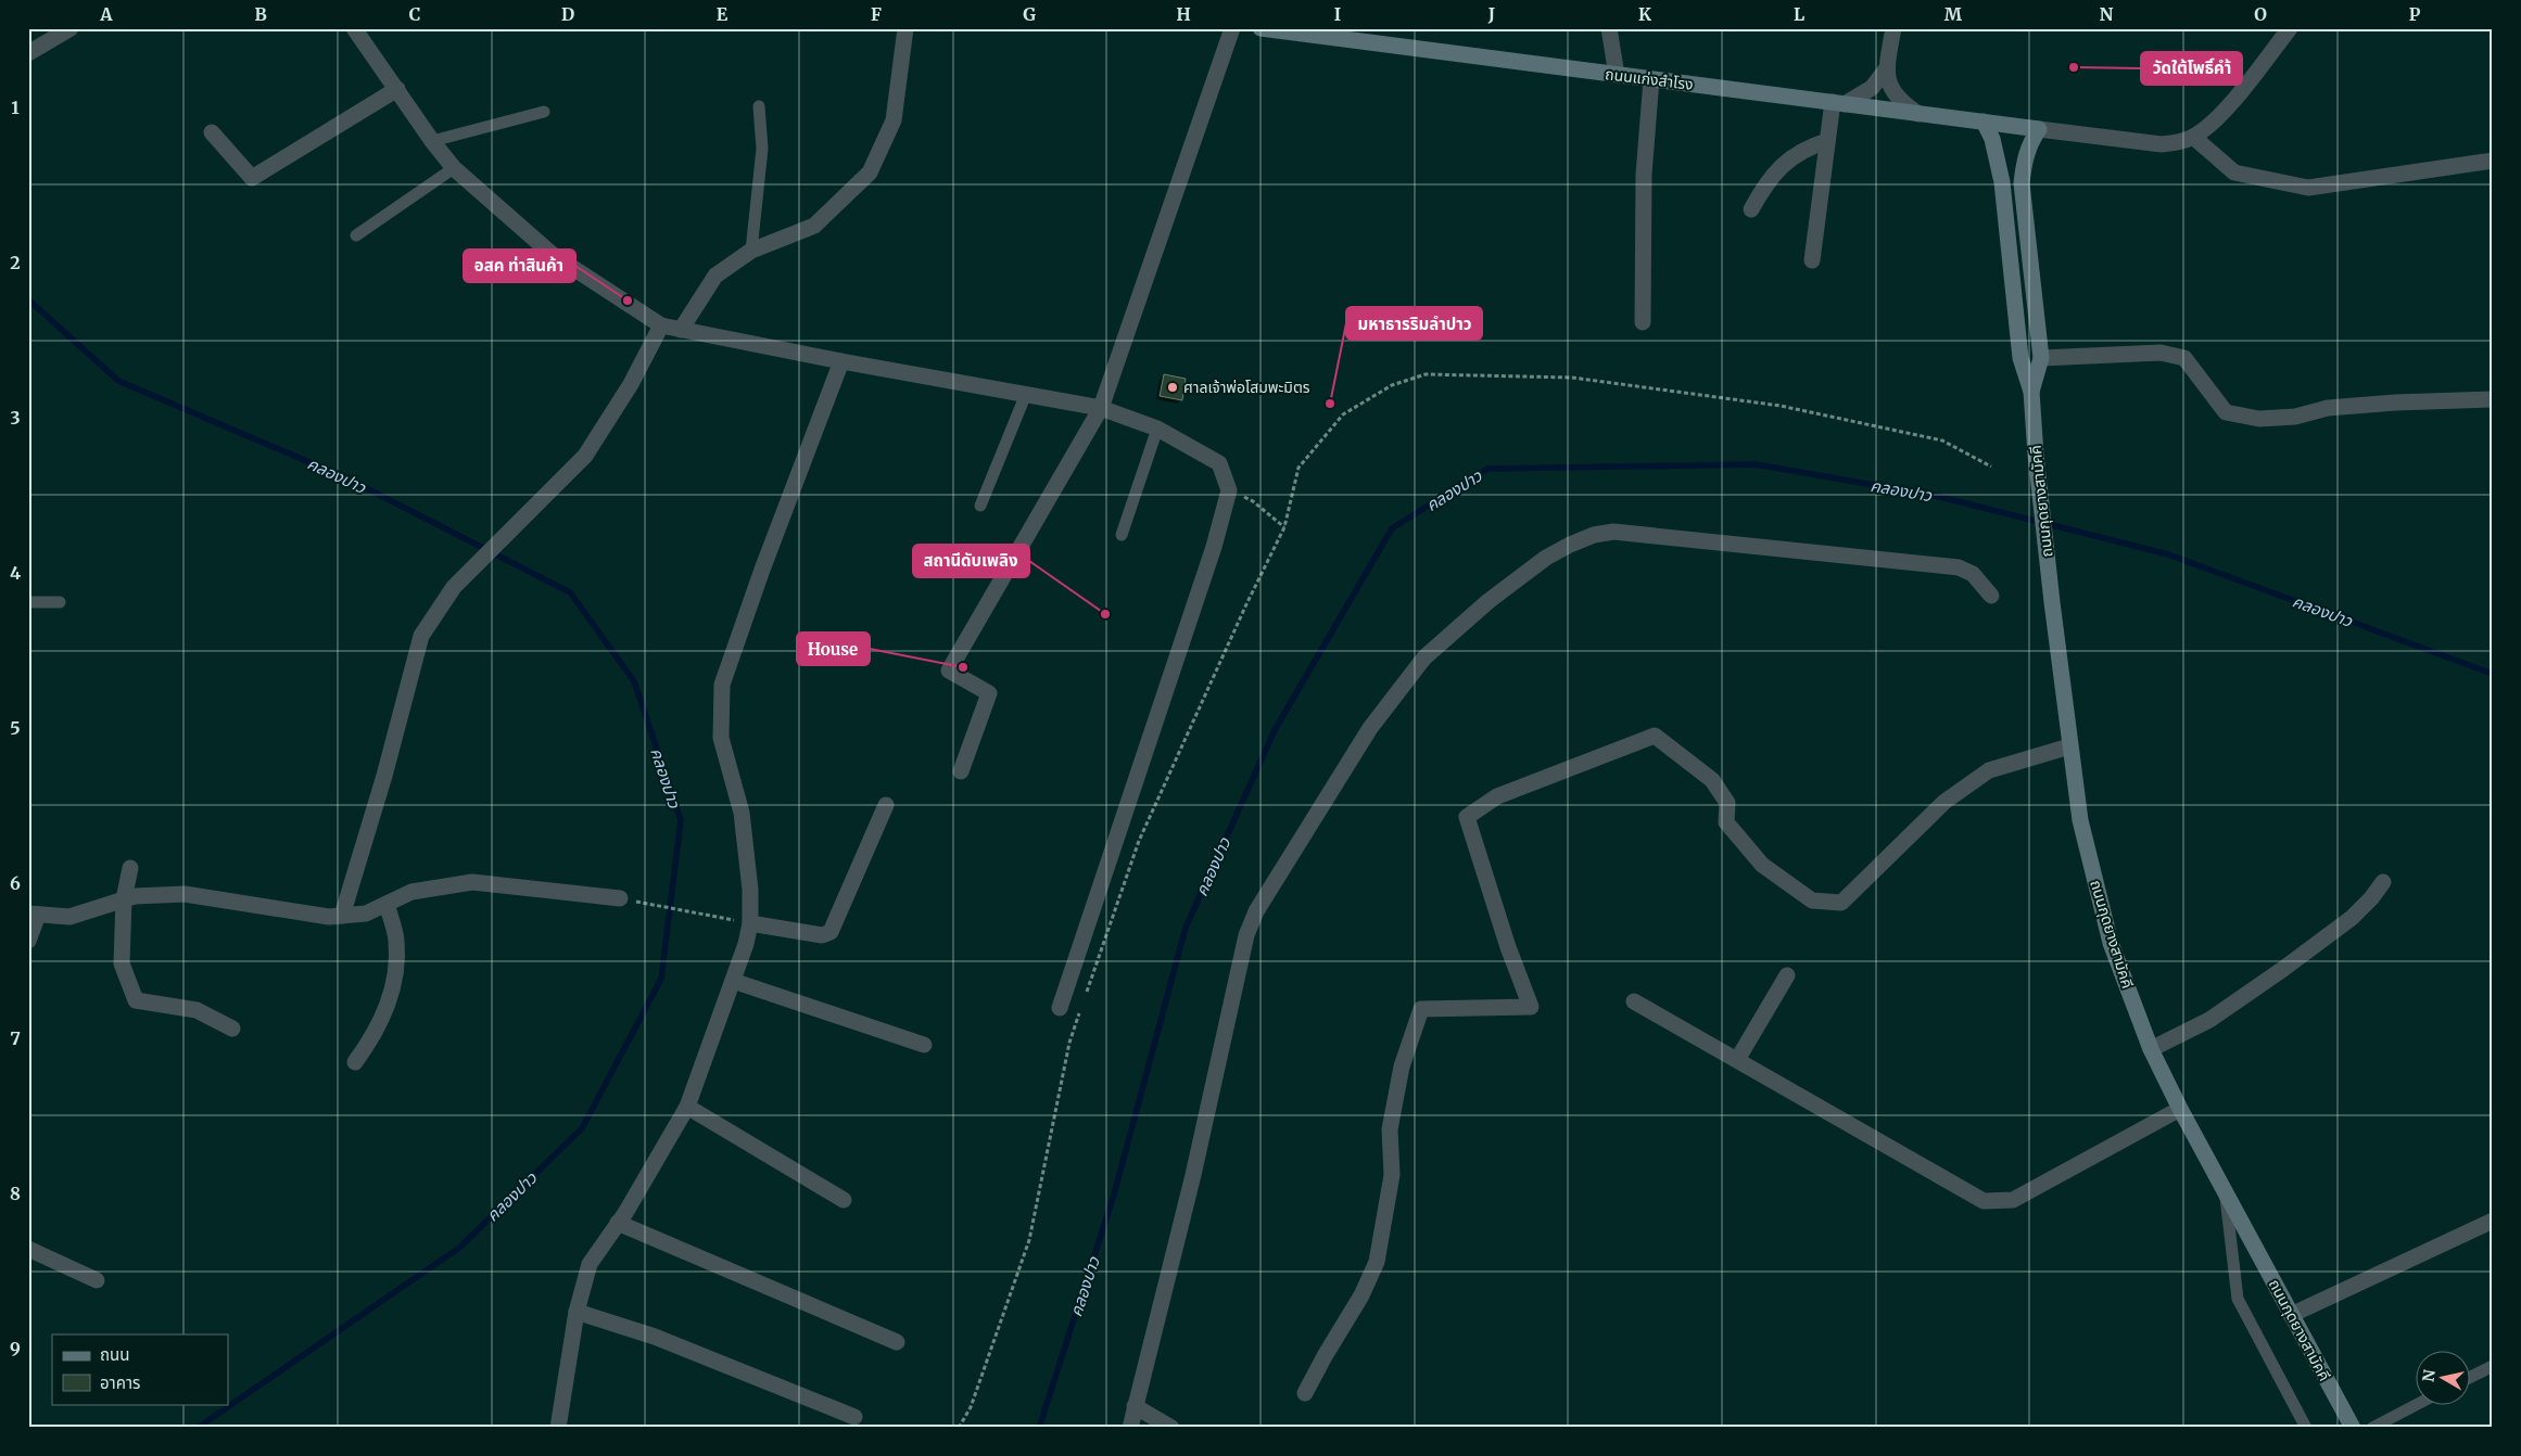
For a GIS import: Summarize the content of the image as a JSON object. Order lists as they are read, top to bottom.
{
  "streets": {
    "main road": ["ถนนแก่งสำโรง", "ถนนกุดยางสามัคคี"]
  },
  "crossings": [
    ["ถนนแก่งสำโรง", "ถนนกุดยางสามัคคี"]
  ],
  "water": ["คลองปาว"],
  "places": [
    "วัดใต้โพธิ์คำ้",
    "อสค ท่าสินค้า",
    "ศาลเจ้าพ่อโสมพะมิตร",
    "มหาธารริมลำปาว",
    "สถานีดับเพลิง",
    "House"
  ],
  "legend": ["ถนน", "อาคาร"],
  "north": "left",
  "grid": {
    "columns": [
      "A",
      "B",
      "C",
      "D",
      "E",
      "F",
      "G",
      "H",
      "I",
      "J",
      "K",
      "L",
      "M",
      "N",
      "O",
      "P"
    ],
    "rows": [
      "1",
      "2",
      "3",
      "4",
      "5",
      "6",
      "7",
      "8",
      "9"
    ]
  }
}
